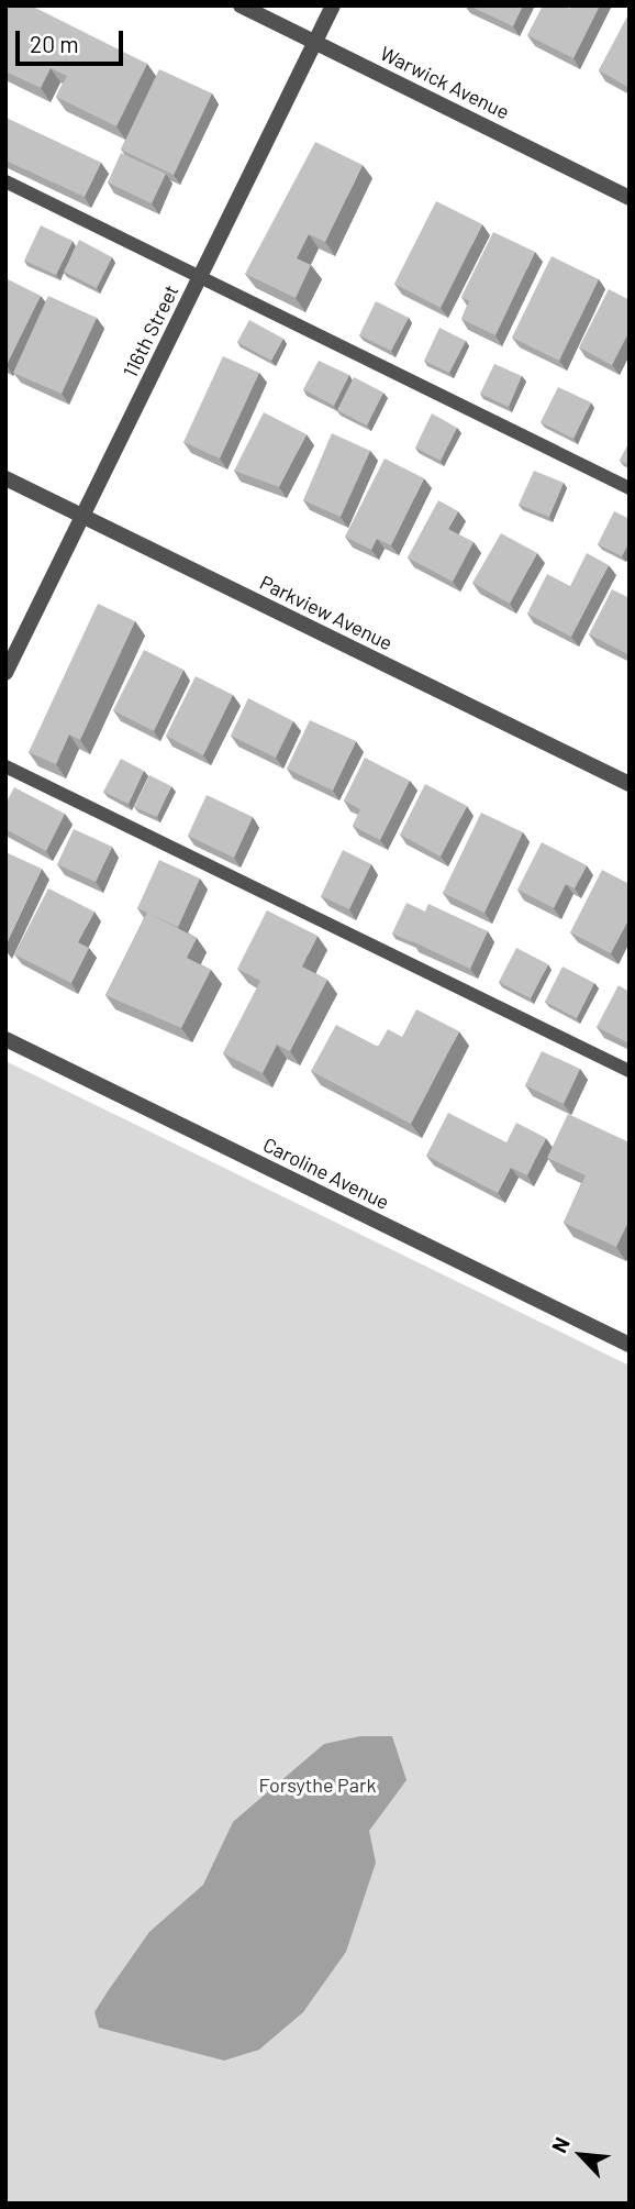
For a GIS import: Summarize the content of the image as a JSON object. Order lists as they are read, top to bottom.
{
  "streets": {
    "street": [
      "Warwick Avenue",
      "116th Street",
      "Parkview Avenue",
      "Caroline Avenue"
    ]
  },
  "crossings": [
    ["Warwick Avenue", "116th Street"],
    ["116th Street", "Parkview Avenue"]
  ],
  "parks": ["Forsythe Park"],
  "scale_bar": "20 m",
  "north": "top left"
}
